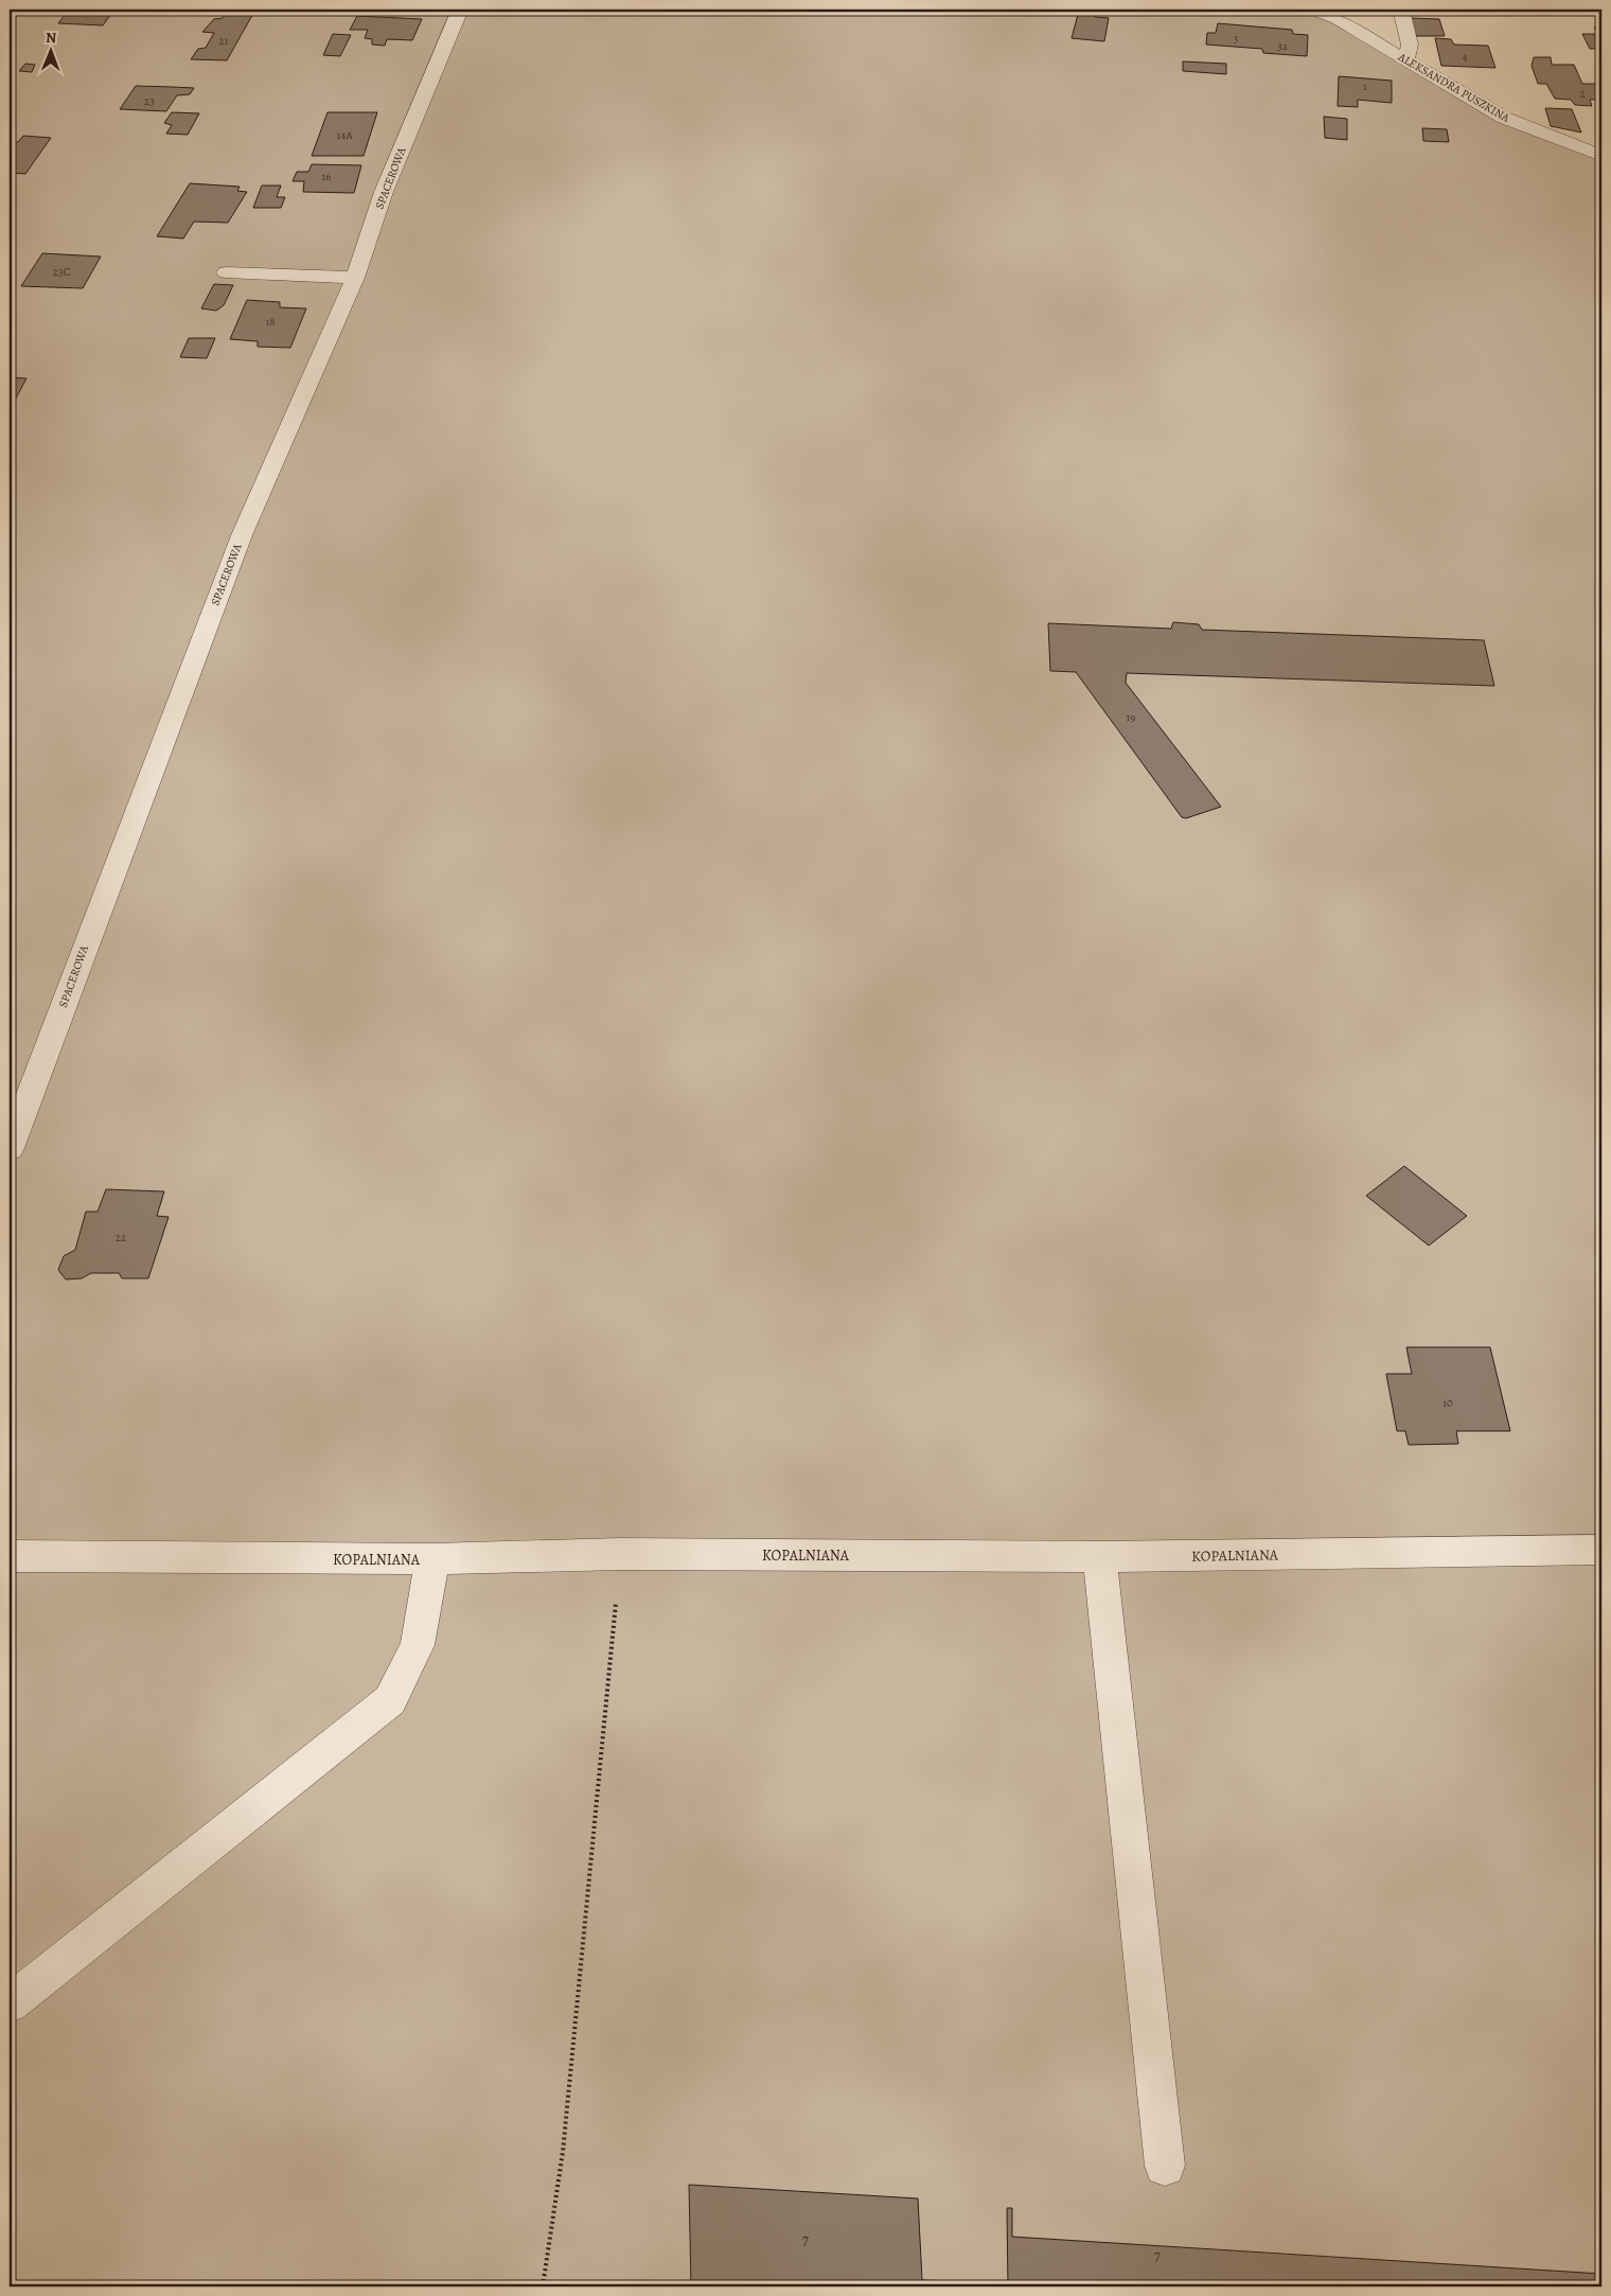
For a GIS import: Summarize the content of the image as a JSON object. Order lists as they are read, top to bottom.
{
  "streets": {
    "street": ["ALEKSANDRA PUSZKINA", "SPACEROWA", "KOPALNIANA"]
  },
  "house_numbers": [
    "3",
    "21",
    "3a",
    "4",
    "1",
    "2",
    "23",
    "14A",
    "16",
    "23C",
    "18",
    "19",
    "22",
    "10",
    "7",
    "7"
  ],
  "north": "top"
}
